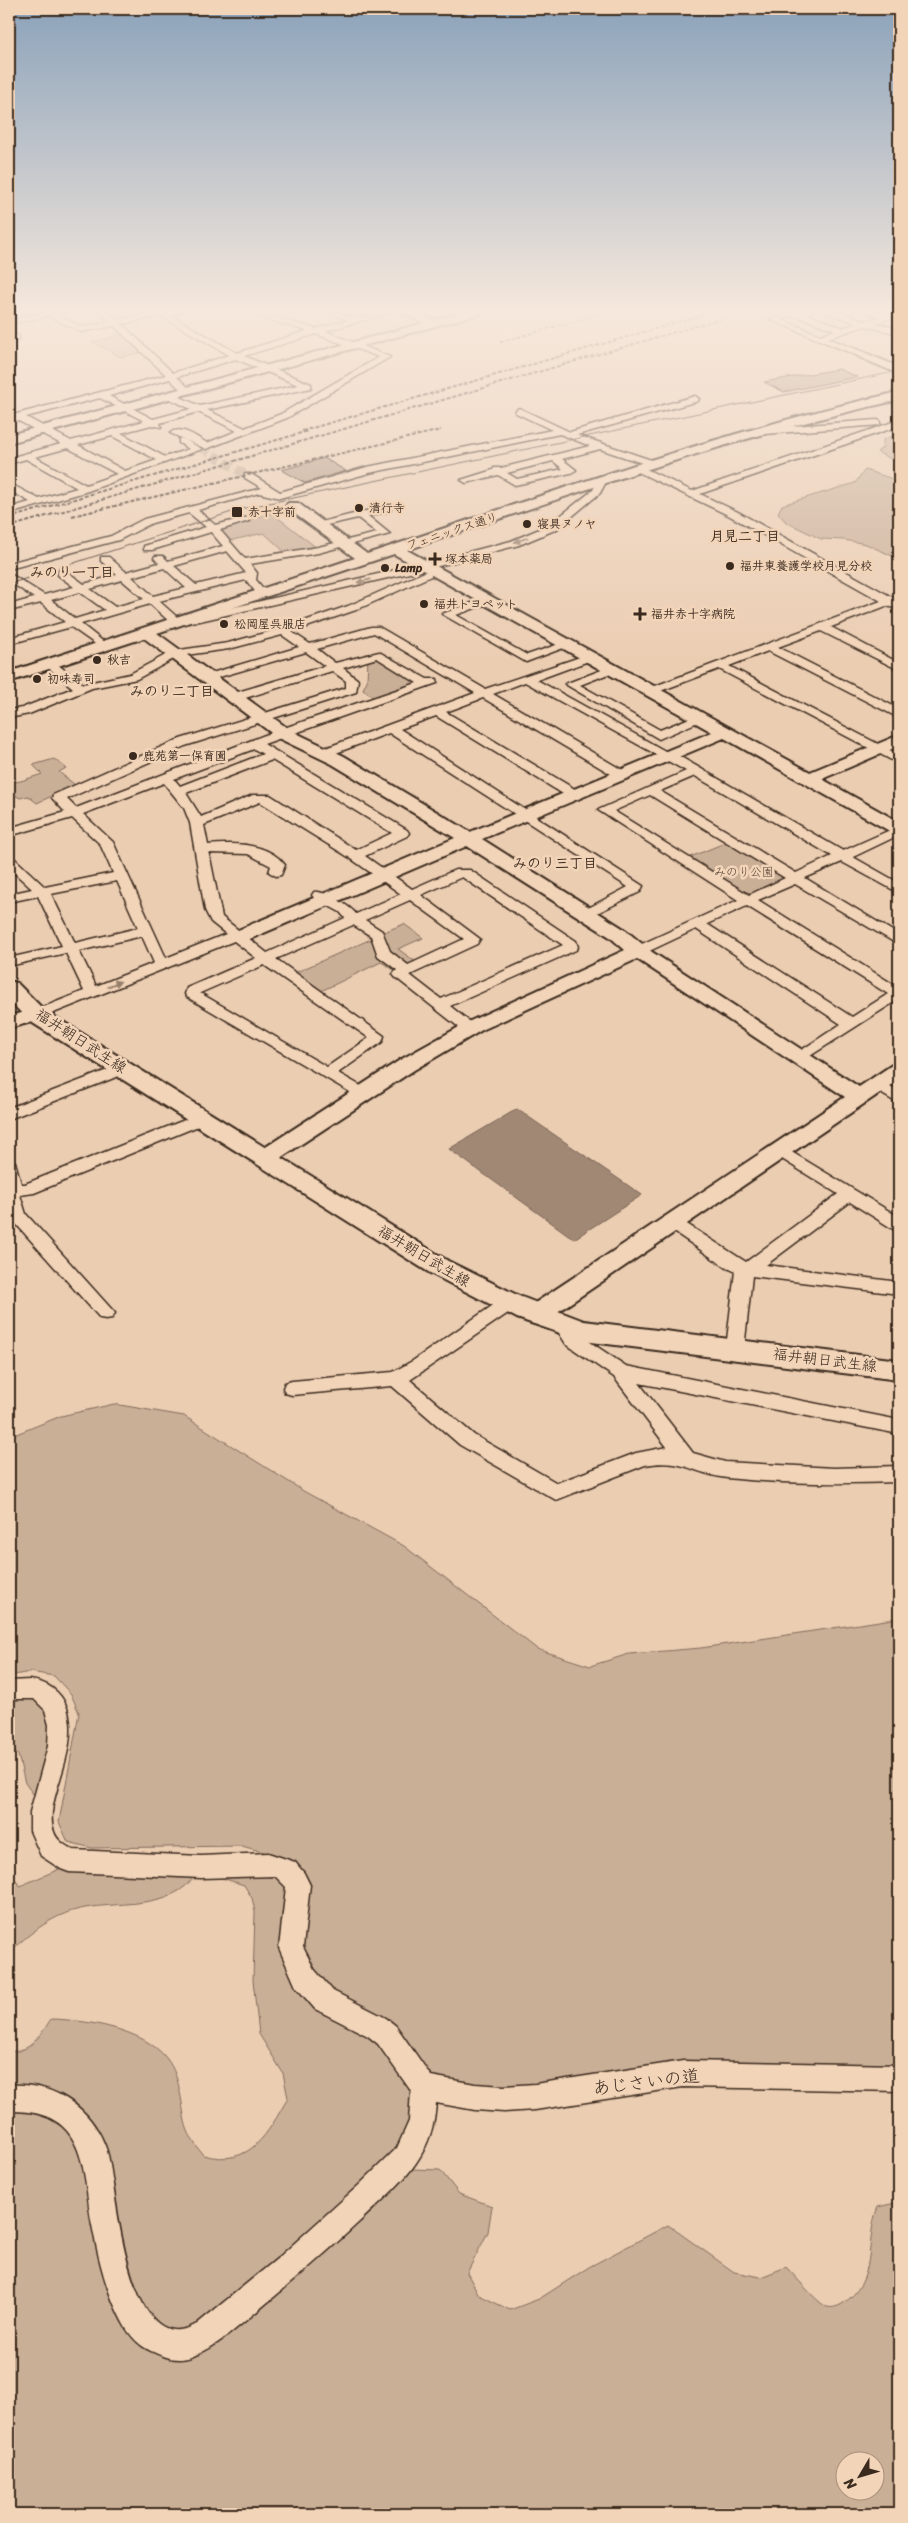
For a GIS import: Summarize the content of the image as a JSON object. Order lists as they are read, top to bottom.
{
  "streets": {
    "main road": ["福井朝日武生線"],
    "street": ["フェニックス通り", "あじさいの道"]
  },
  "districts": [
    "月見二丁目",
    "みのり一丁目",
    "みのり二丁目",
    "みのり三丁目"
  ],
  "parks": ["みのり公園"],
  "places": {
    "other": [
      "清行寺",
      "寝具ヌノヤ",
      "福井東養護学校月見分校",
      "Lamp",
      "福井トヨペット",
      "松岡屋呉服店",
      "秋吉",
      "初味寿司",
      "鹿苑第一保育園"
    ],
    "transit": ["赤十字前"],
    "health": ["塚本薬局", "福井赤十字病院"]
  },
  "north": "bottom left"
}
